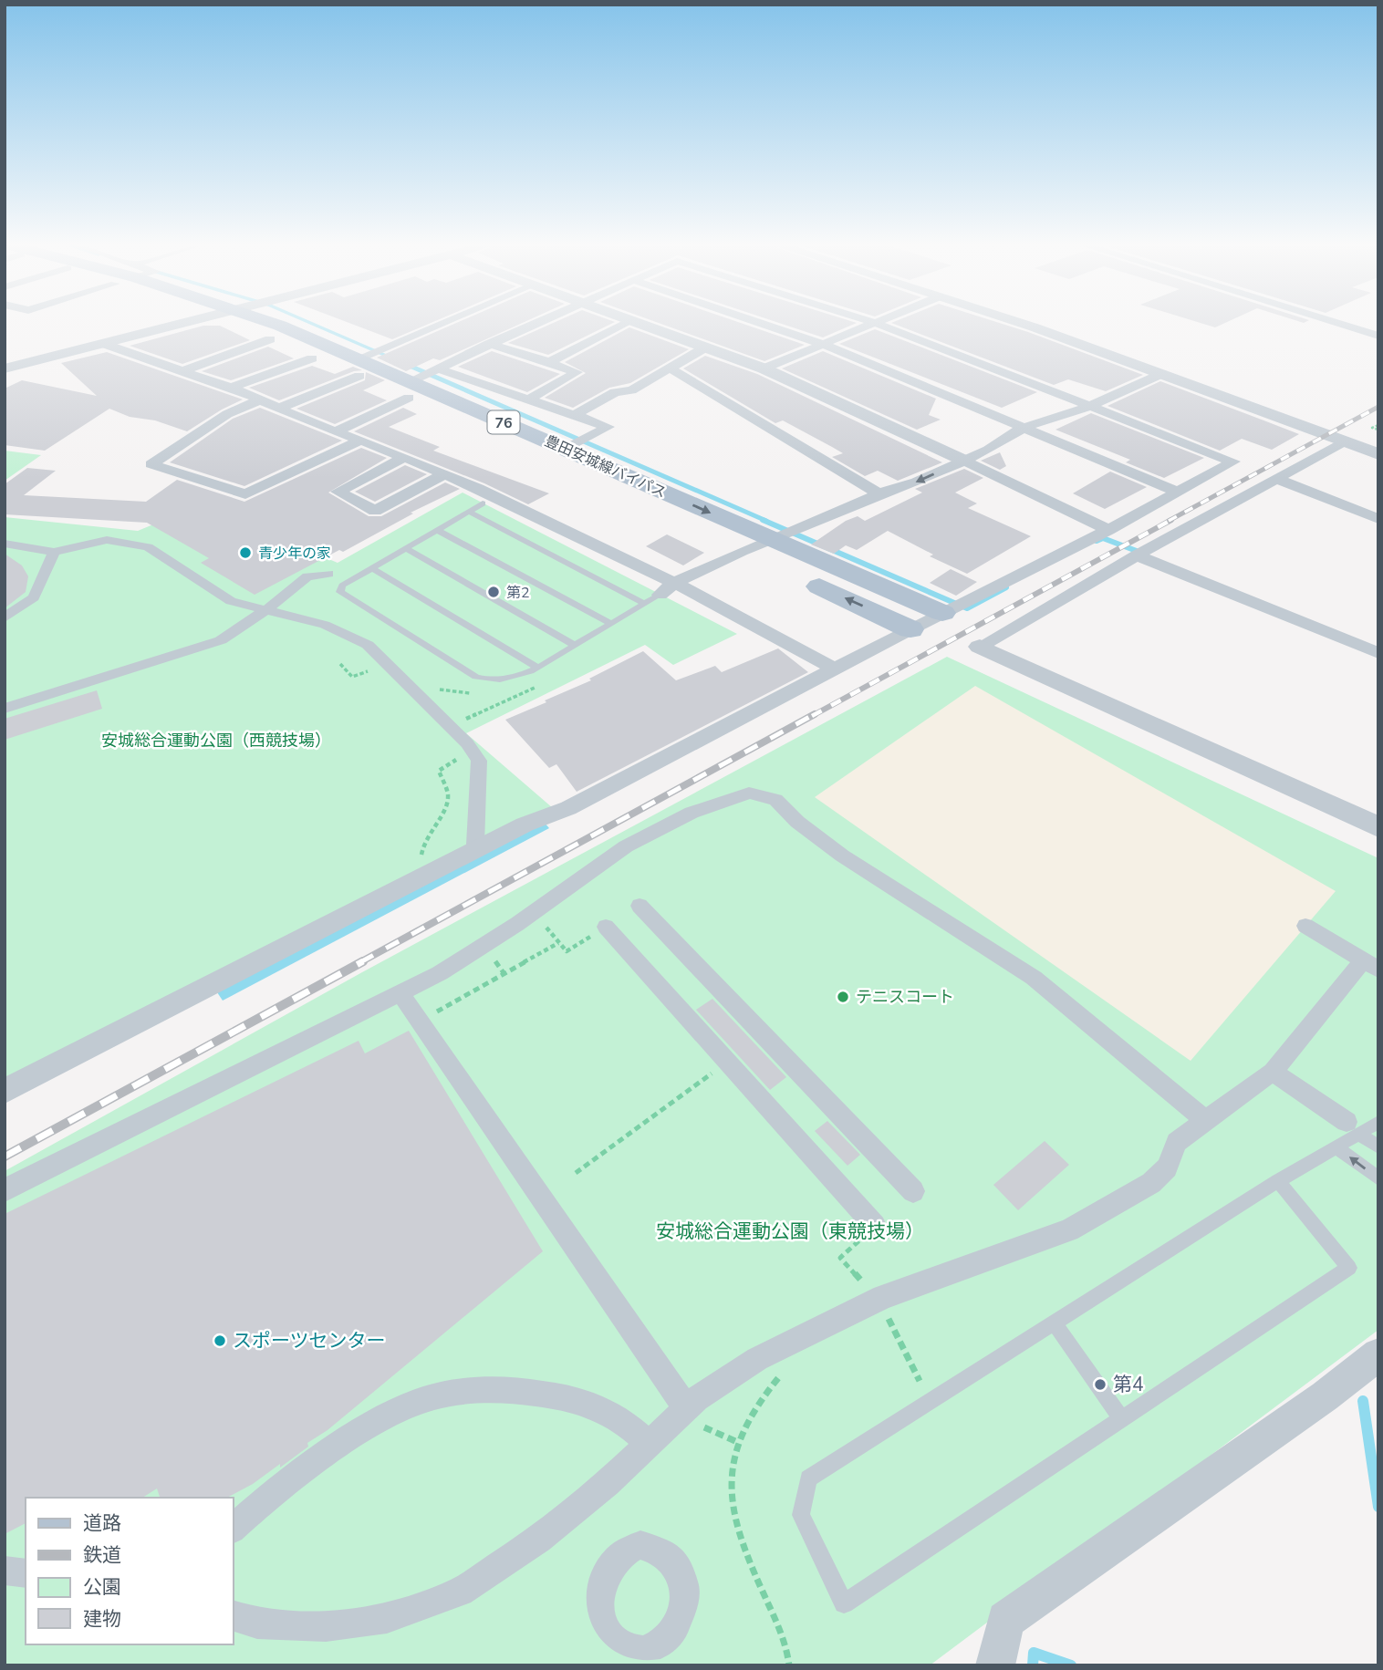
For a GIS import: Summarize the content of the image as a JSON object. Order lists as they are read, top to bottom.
{
  "streets": {
    "main road": ["76", "豊田安城線バイパス"]
  },
  "parks": ["安城総合運動公園（西競技場）", "安城総合運動公園（東競技場）"],
  "places": [
    "青少年の家",
    "第2",
    "テニスコート",
    "スポーツセンター",
    "第4"
  ],
  "legend": [
    "道路",
    "鉄道",
    "公園",
    "建物"
  ]
}
